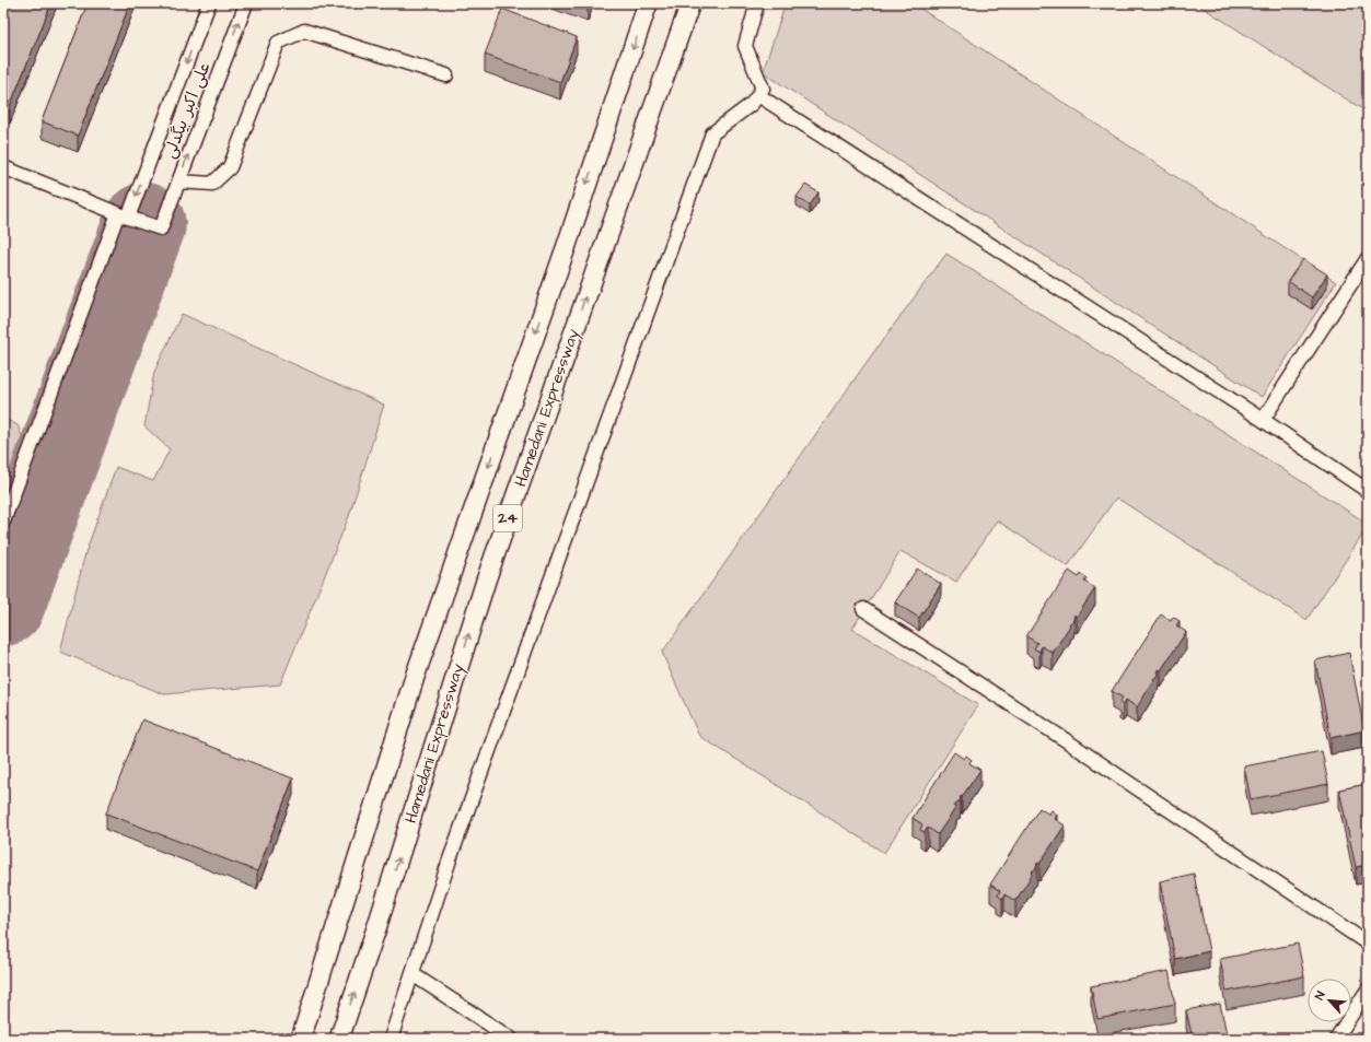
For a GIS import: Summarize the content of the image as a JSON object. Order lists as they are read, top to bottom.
{
  "streets": {
    "highway": ["Hamedani Expressway", "24"],
    "lane": ["علی اکبر بیگدلی"]
  },
  "north": "top left"
}
